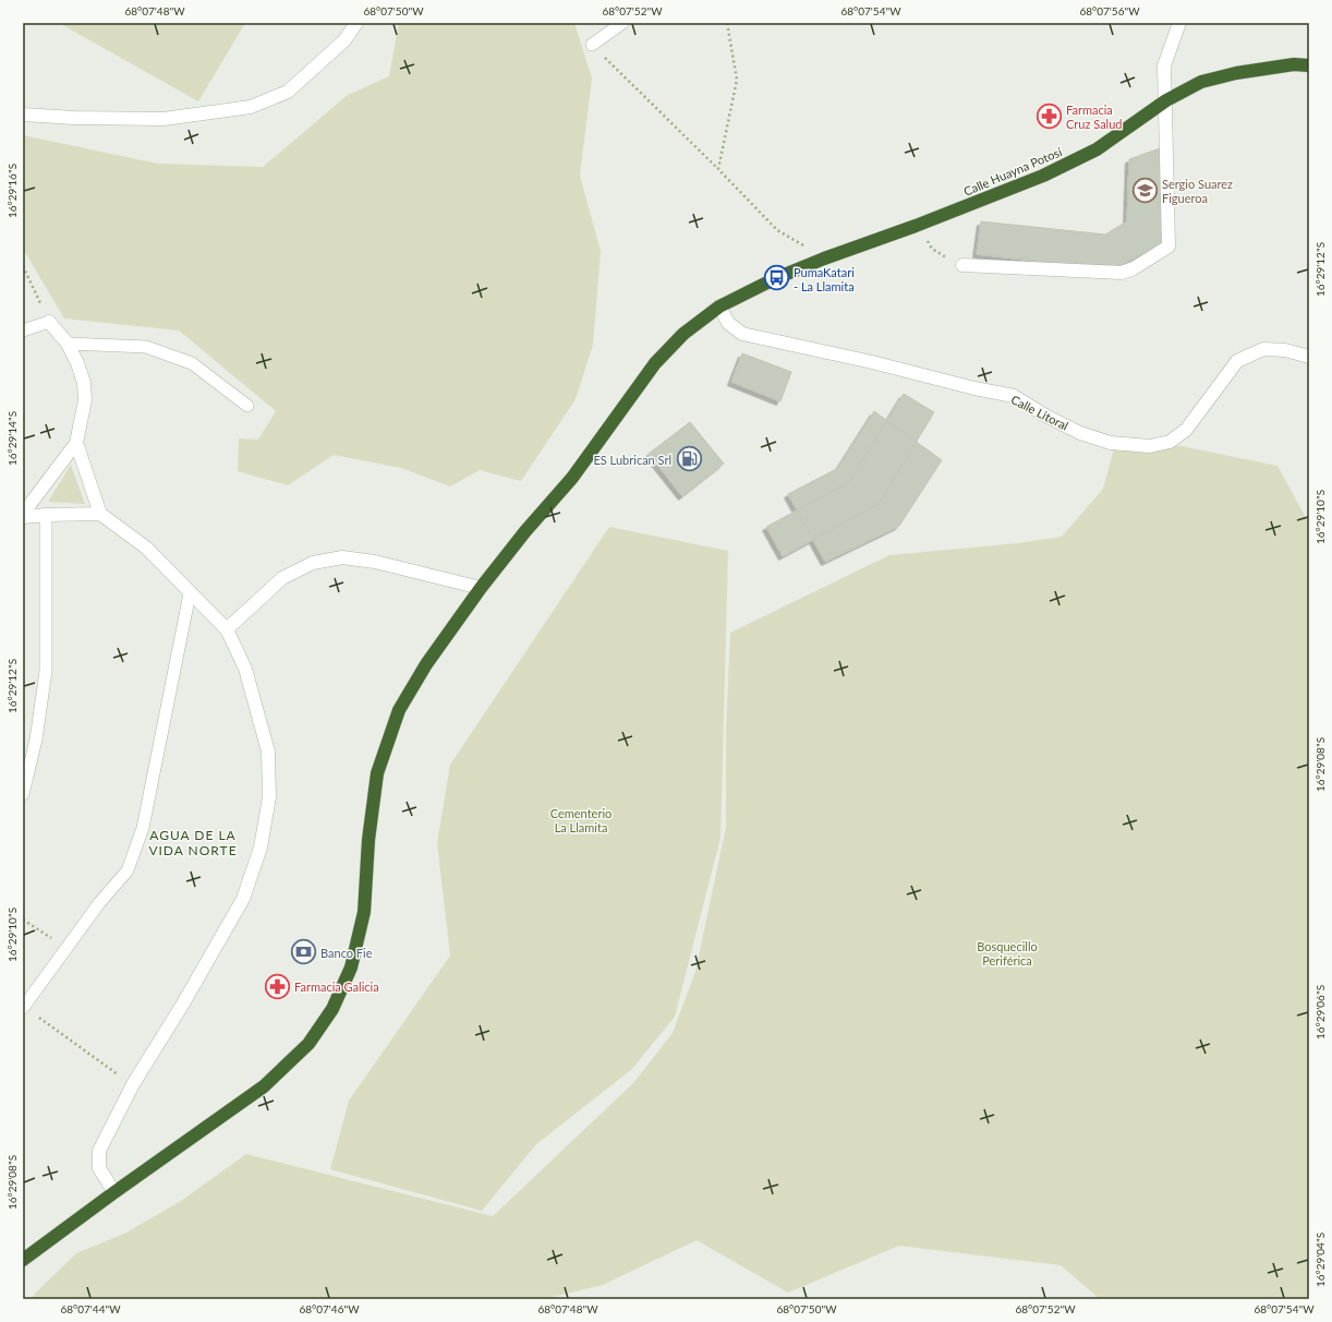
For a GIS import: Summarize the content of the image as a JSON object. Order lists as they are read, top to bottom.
{
  "streets": {
    "highway": ["Calle Huayna Potosí"],
    "street": ["Calle Litoral"]
  },
  "crossings": [
    ["Calle Huayna Potosí", "Calle Litoral"]
  ],
  "districts": ["AGUA DE LA VIDA NORTE"],
  "parks": ["Cementerio La Llamita", "Bosquecillo Periférica"],
  "places": {
    "pharmacy": ["Farmacia Cruz Salud", "Farmacia Galicia"],
    "school or university": ["Sergio Suarez Figueroa"],
    "bus stop": ["PumaKatari - La Llamita"],
    "fuel station": ["ES Lubrican Srl"],
    "bank": ["Banco Fie"]
  },
  "coordinates": [
    "68°07'48\"W",
    "68°07'50\"W",
    "68°07'52\"W",
    "68°07'54\"W",
    "68°07'56\"W",
    "16°29'16\"S",
    "16°29'12\"S",
    "16°29'14\"S",
    "16°29'10\"S",
    "16°29'08\"S",
    "16°29'06\"S",
    "16°29'04\"S",
    "68°07'44\"W",
    "68°07'46\"W"
  ]
}
